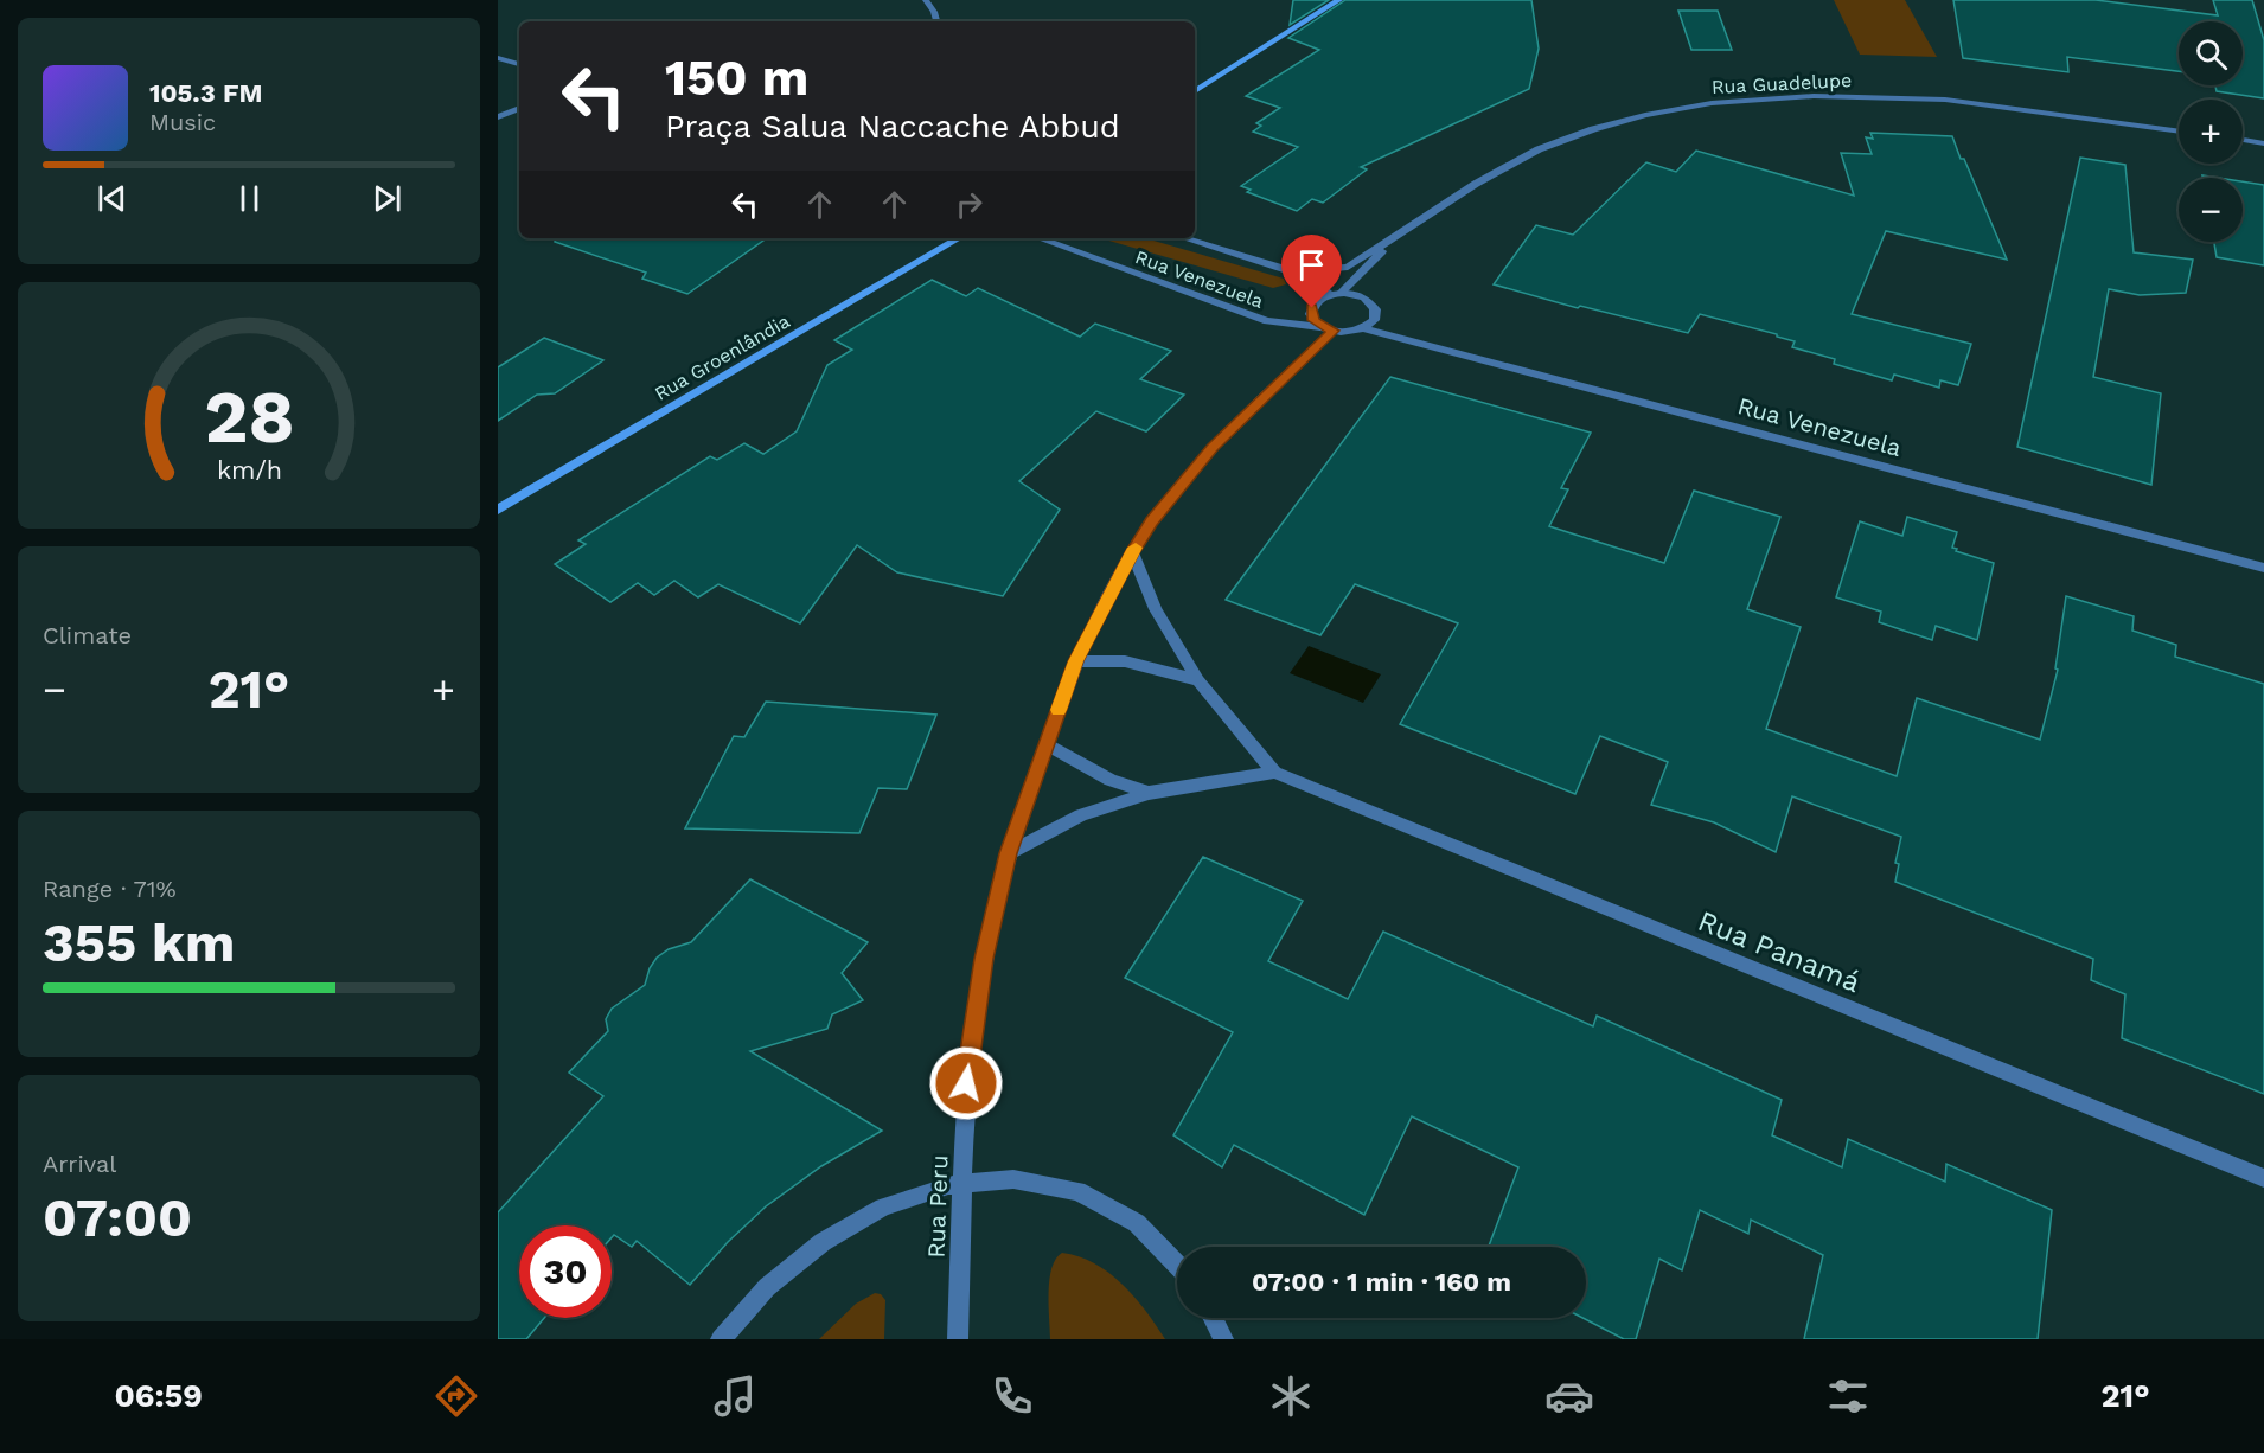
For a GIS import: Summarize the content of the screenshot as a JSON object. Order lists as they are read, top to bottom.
{
  "streets": {
    "main road": ["Rua Groenlândia"],
    "street": [
      "Rua Guadelupe",
      "Rua Venezuela",
      "Rua Panamá",
      "Rua Peru"
    ]
  },
  "crossings": [
    ["Rua Guadelupe", "Rua Venezuela"],
    ["Rua Guadelupe", "Rua Peru"],
    ["Rua Venezuela", "Rua Peru"],
    ["Rua Panamá", "Rua Peru"]
  ],
  "page": {
    "map_buttons": ["+", "−"],
    "turn": ["150 m", "Praça Salua Naccache Abbud"],
    "song": ["105.3 FM", "Music"],
    "tile": [
      "Climate",
      ["Range · 71%", "355 km"],
      ["Arrival", "07:00"]
    ],
    "heat": ["−", "21°", "+"],
    "limit": "30",
    "trip": "07:00 · 1 min · 160 m",
    "tabs": ["06:59", "21°"],
    "gauge": ["28", "km/h"]
  }
}
